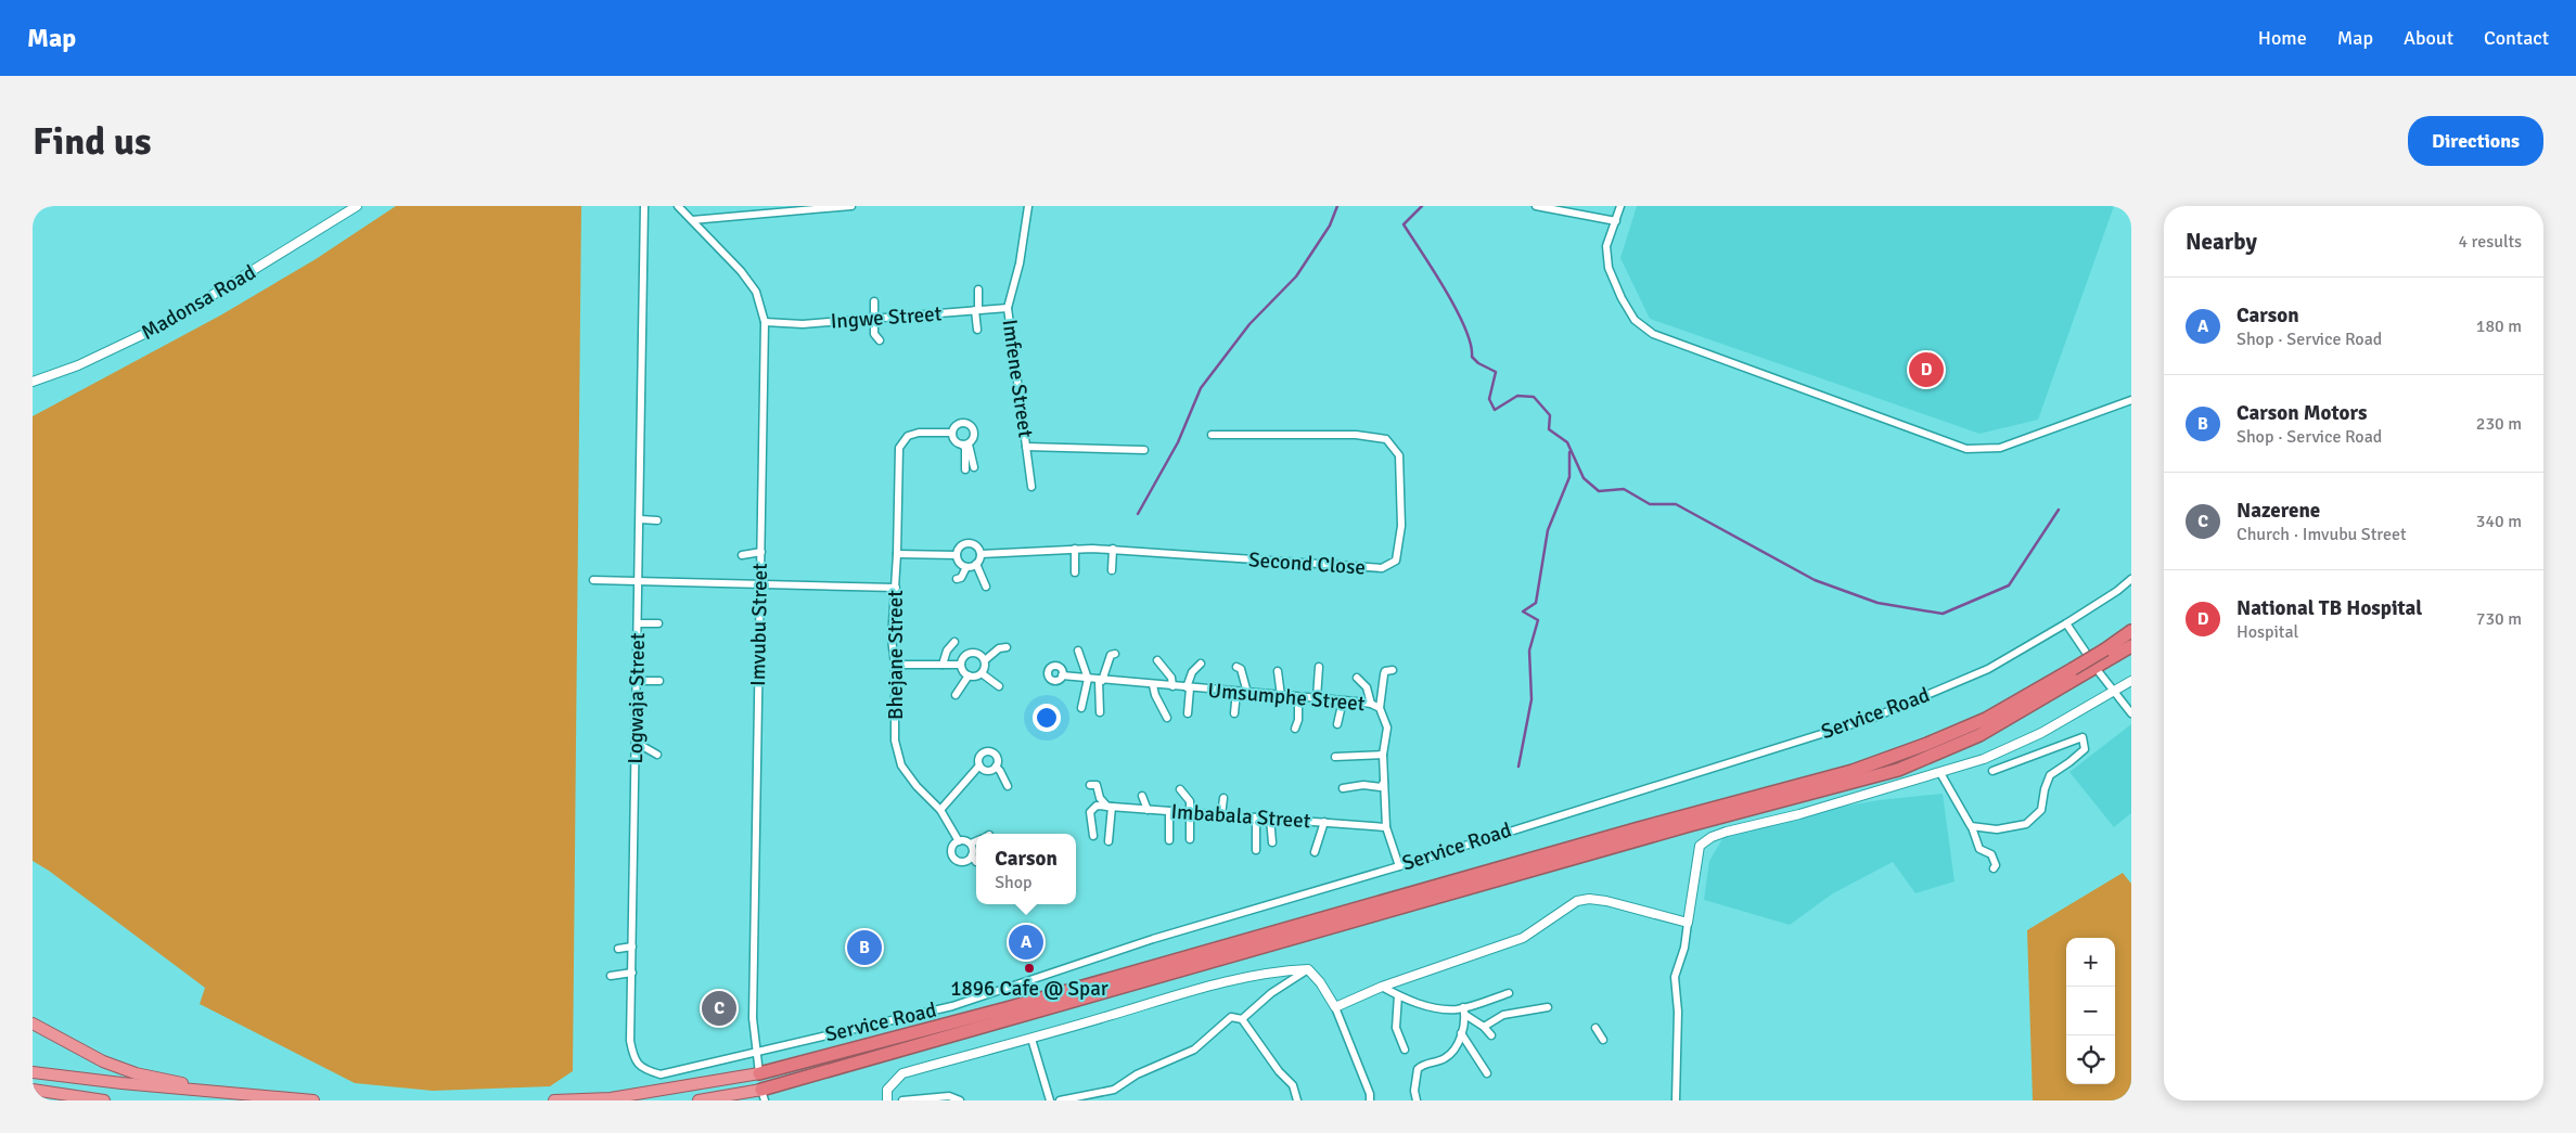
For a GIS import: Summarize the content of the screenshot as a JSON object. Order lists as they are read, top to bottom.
{
  "streets": {
    "street": [
      "Madonsa Road",
      "Ingwe Street",
      "Imfene Street",
      "Second Close",
      "Imvubu Street",
      "Bhejane Street",
      "Umsumphe Street",
      "Logwaja Street",
      "Service Road",
      "Imbabala Street"
    ]
  },
  "crossings": [
    ["Ingwe Street", "Imfene Street"],
    ["Ingwe Street", "Imvubu Street"],
    ["Imvubu Street", "Logwaja Street"],
    ["Imvubu Street", "Service Road"],
    ["Umsumphe Street", "Service Road"],
    ["Umsumphe Street", "Imbabala Street"],
    ["Logwaja Street", "Service Road"]
  ],
  "places": ["1896 Cafe @ Spar"],
  "page": {
    "header": "Map",
    "nav": [
      "Home",
      "Map",
      "About",
      "Contact"
    ],
    "buttons": "Directions",
    "title": "Find us",
    "heading": ["Nearby", "4 results"],
    "list": [
      {
        "mark": "A",
        "name": "Carson",
        "note": "Shop · Service Road",
        "value": "180 m"
      },
      {
        "mark": "B",
        "name": "Carson Motors",
        "note": "Shop · Service Road",
        "value": "230 m"
      },
      {
        "mark": "C",
        "name": "Nazerene",
        "note": "Church · Imvubu Street",
        "value": "340 m"
      },
      {
        "mark": "D",
        "name": "National TB Hospital",
        "note": "Hospital",
        "value": "730 m"
      }
    ],
    "pins": [
      "D",
      "A",
      "B",
      "C"
    ],
    "popup": ["Carson", "Shop"],
    "map_buttons": ["+", "−"]
  }
}
